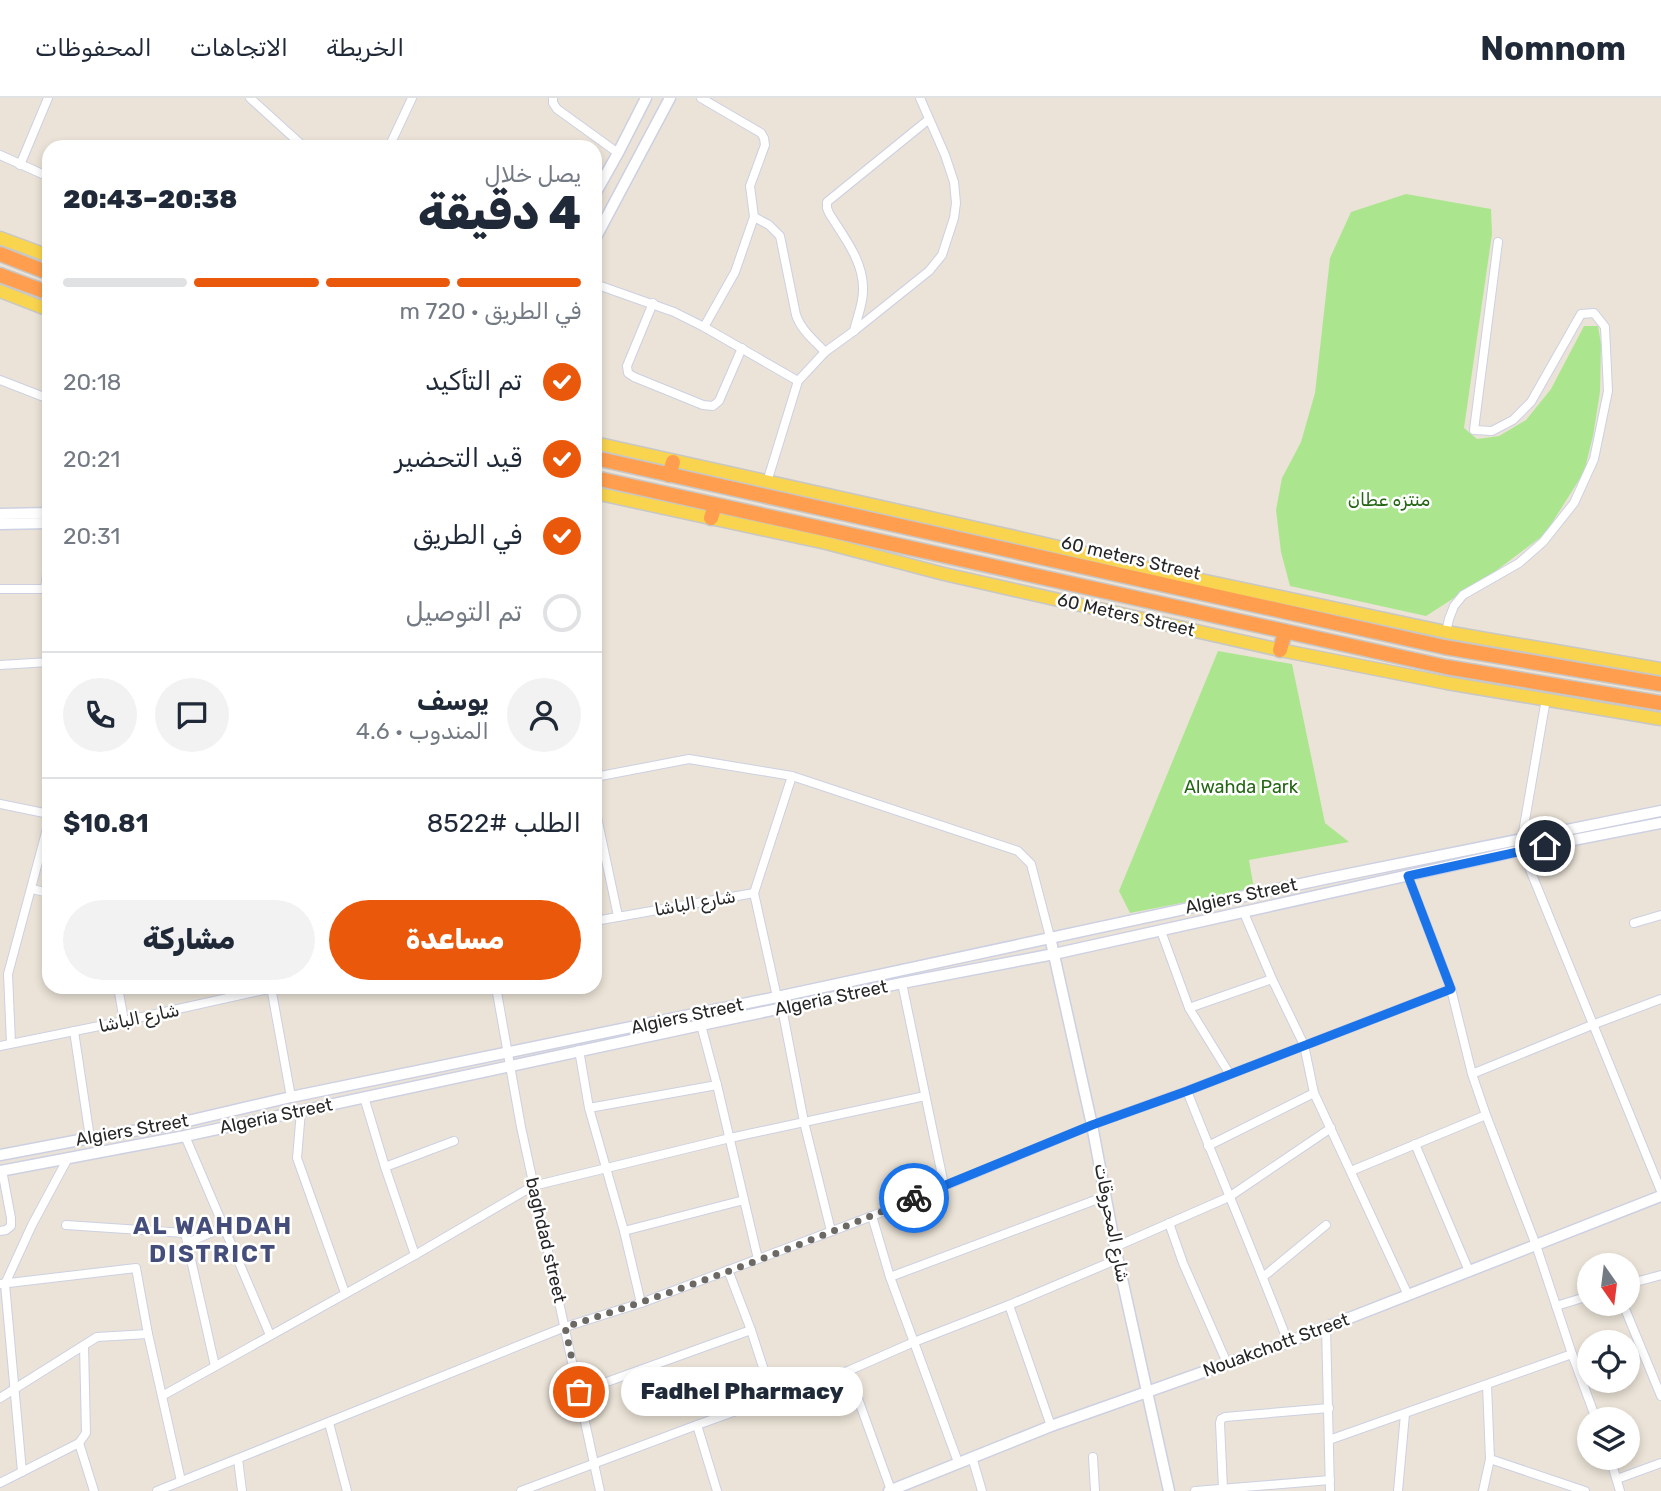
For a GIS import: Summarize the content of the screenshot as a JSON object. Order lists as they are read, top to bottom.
{
  "streets": {
    "highway": ["60 meters Street"],
    "main road": [
      "60 Meters Street",
      "Algiers Street",
      "Algeria Street",
      "شارع المحروقات",
      "Nouakchott Street"
    ],
    "street": ["شارع الباشا", "baghdad street"]
  },
  "crossings": [
    ["60 meters Street", "60 Meters Street"],
    ["Algiers Street", "Algeria Street"],
    ["Algiers Street", "شارع المحروقات"],
    ["Algiers Street", "baghdad street"],
    ["Algeria Street", "شارع المحروقات"],
    ["Algeria Street", "baghdad street"],
    ["شارع المحروقات", "Nouakchott Street"]
  ],
  "districts": ["AL WAHDAH DISTRICT"],
  "parks": ["منتزه عطان", "Alwahda Park"],
  "places": ["Fadhel Pharmacy"],
  "north": "bottom",
  "page": {
    "header": "Nomnom",
    "nav": ["الخريطة", "الاتجاهات", "المحفوظات"],
    "heading": ["4 دقيقة", "يصل خلال", "20:38–20:43"],
    "panel": [
      "يوسف",
      "المندوب · 4.6",
      "الطلب #8522",
      "$10.81"
    ],
    "bar": "في الطريق · 720 m",
    "list": [
      ["تم التأكيد", "20:18"],
      ["قيد التحضير", "20:21"],
      ["في الطريق", "20:31"],
      "تم التوصيل"
    ],
    "buttons": ["مساعدة", "مشاركة"],
    "bubble": "Fadhel Pharmacy"
  }
}
